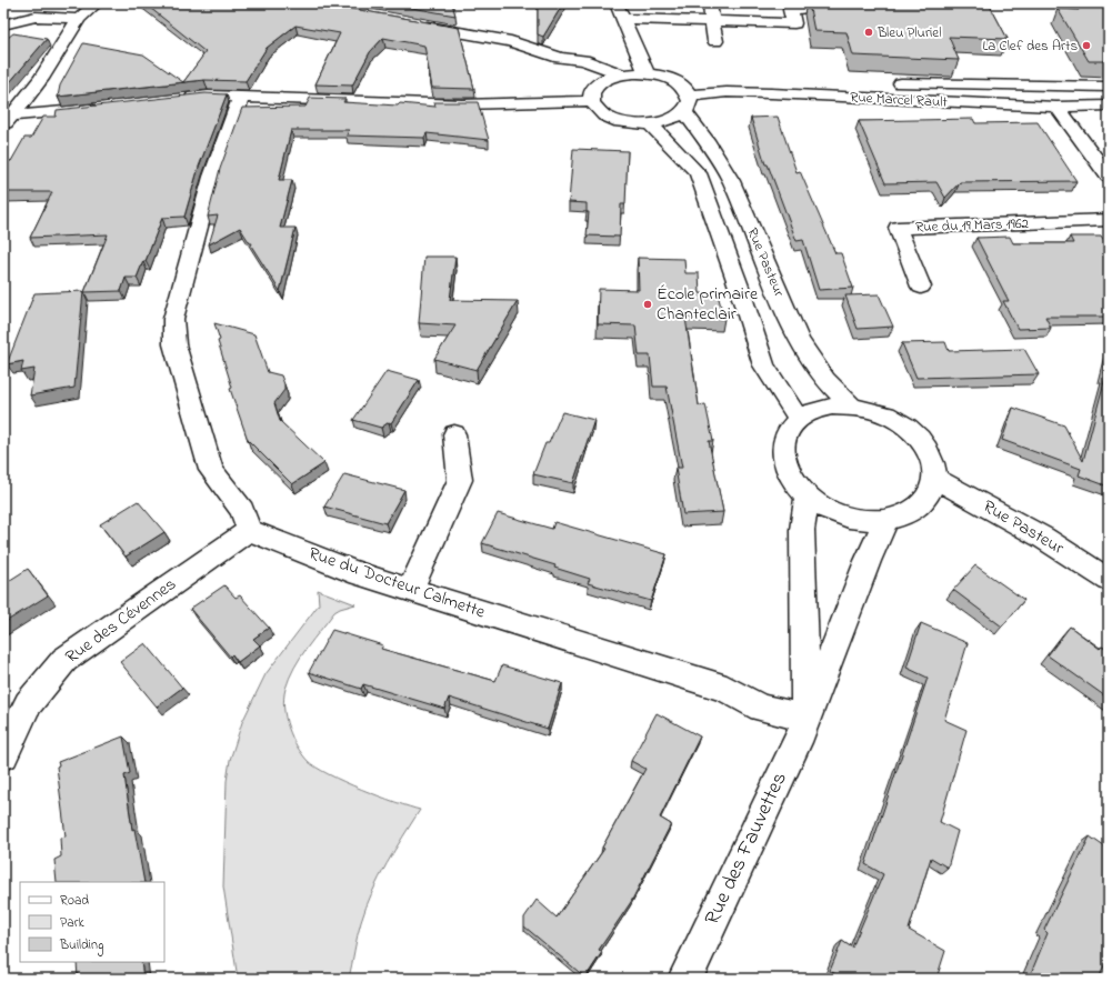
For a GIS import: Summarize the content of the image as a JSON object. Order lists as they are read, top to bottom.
{
  "streets": {
    "street": [
      "Rue Marcel Rault",
      "Rue du 19 Mars 1962",
      "Rue Pasteur",
      "Rue du Docteur Calmette",
      "Rue des Cévennes",
      "Rue des Fauvettes"
    ]
  },
  "crossings": [
    ["Rue Marcel Rault", "Rue Pasteur"],
    ["Rue Pasteur", "Rue des Fauvettes"],
    ["Rue du Docteur Calmette", "Rue des Cévennes"],
    ["Rue du Docteur Calmette", "Rue des Fauvettes"]
  ],
  "places": ["Bleu Pluriel", "La Clef des Arts", "École primaire Chanteclair"],
  "legend": ["Road", "Park", "Building"]
}
